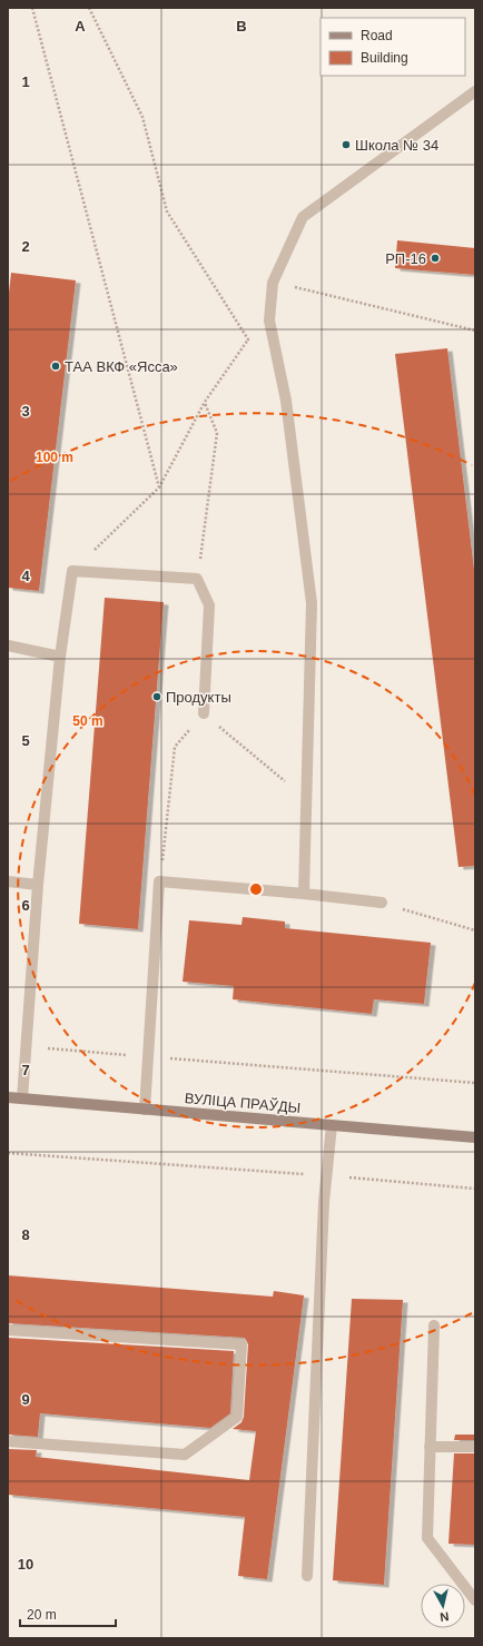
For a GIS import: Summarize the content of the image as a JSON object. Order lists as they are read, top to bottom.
{
  "streets": {
    "main road": ["ВУЛІЦА ПРАЎДЫ"]
  },
  "places": [
    "Школа № 34",
    "РП-16",
    "ТАА ВКФ «Ясса»",
    "Продукты"
  ],
  "legend": ["Road", "Building"],
  "scale_bar": "20 m",
  "north": "bottom",
  "grid": {
    "columns": ["A", "B"],
    "rows": [
      "1",
      "2",
      "3",
      "4",
      "5",
      "6",
      "7",
      "8",
      "9",
      "10"
    ]
  },
  "rings": ["100 m", "50 m"]
}
